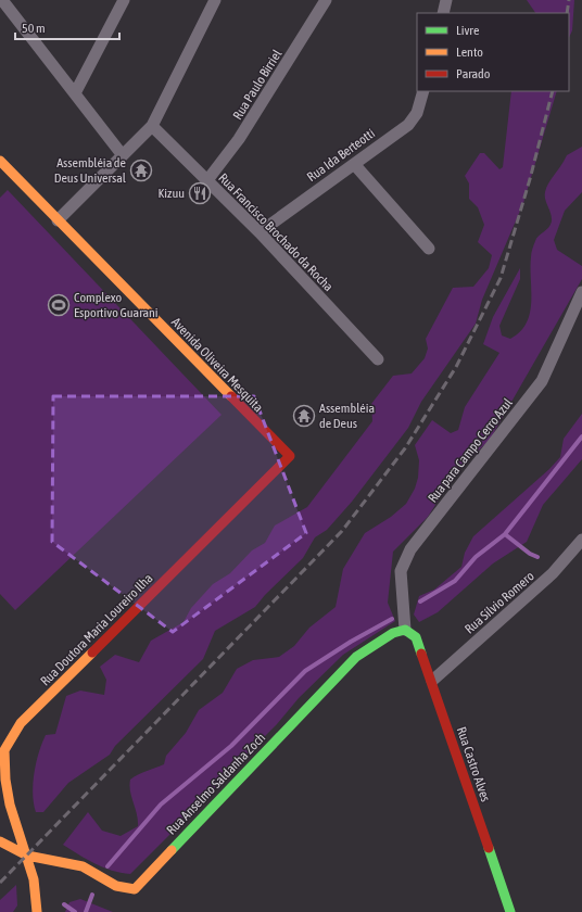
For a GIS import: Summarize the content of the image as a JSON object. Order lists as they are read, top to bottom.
{
  "streets": {
    "street": [
      "Rua Paulo Birriel",
      "Rua Ida Berteotti",
      "Rua Francisco Brochado da Rocha",
      "Avenida Oliveira Mesquita",
      "Rua para Campo Cerro Azul",
      "Rua Sílvio Romero",
      "Rua Doutora Maria Loureiro Ilha",
      "Rua Castro Alves",
      "Rua Anselmo Saldanha Zoch"
    ]
  },
  "crossings": [
    ["Rua Paulo Birriel", "Rua Francisco Brochado da Rocha"],
    ["Rua Ida Berteotti", "Rua Francisco Brochado da Rocha"],
    ["Avenida Oliveira Mesquita", "Rua Doutora Maria Loureiro Ilha"],
    ["Rua para Campo Cerro Azul", "Rua Castro Alves"],
    ["Rua para Campo Cerro Azul", "Rua Anselmo Saldanha Zoch"],
    ["Rua Sílvio Romero", "Rua Castro Alves"],
    ["Rua Doutora Maria Loureiro Ilha", "Rua Anselmo Saldanha Zoch"],
    ["Rua Castro Alves", "Rua Anselmo Saldanha Zoch"]
  ],
  "places": {
    "temple": ["Assembléia de Deus Universal", "Assembléia de Deus"],
    "restaurant": ["Kizuu"],
    "sports": ["Complexo Esportivo Guarani"]
  },
  "legend": ["Livre", "Lento", "Parado"],
  "scale_bar": "50 m"
}
